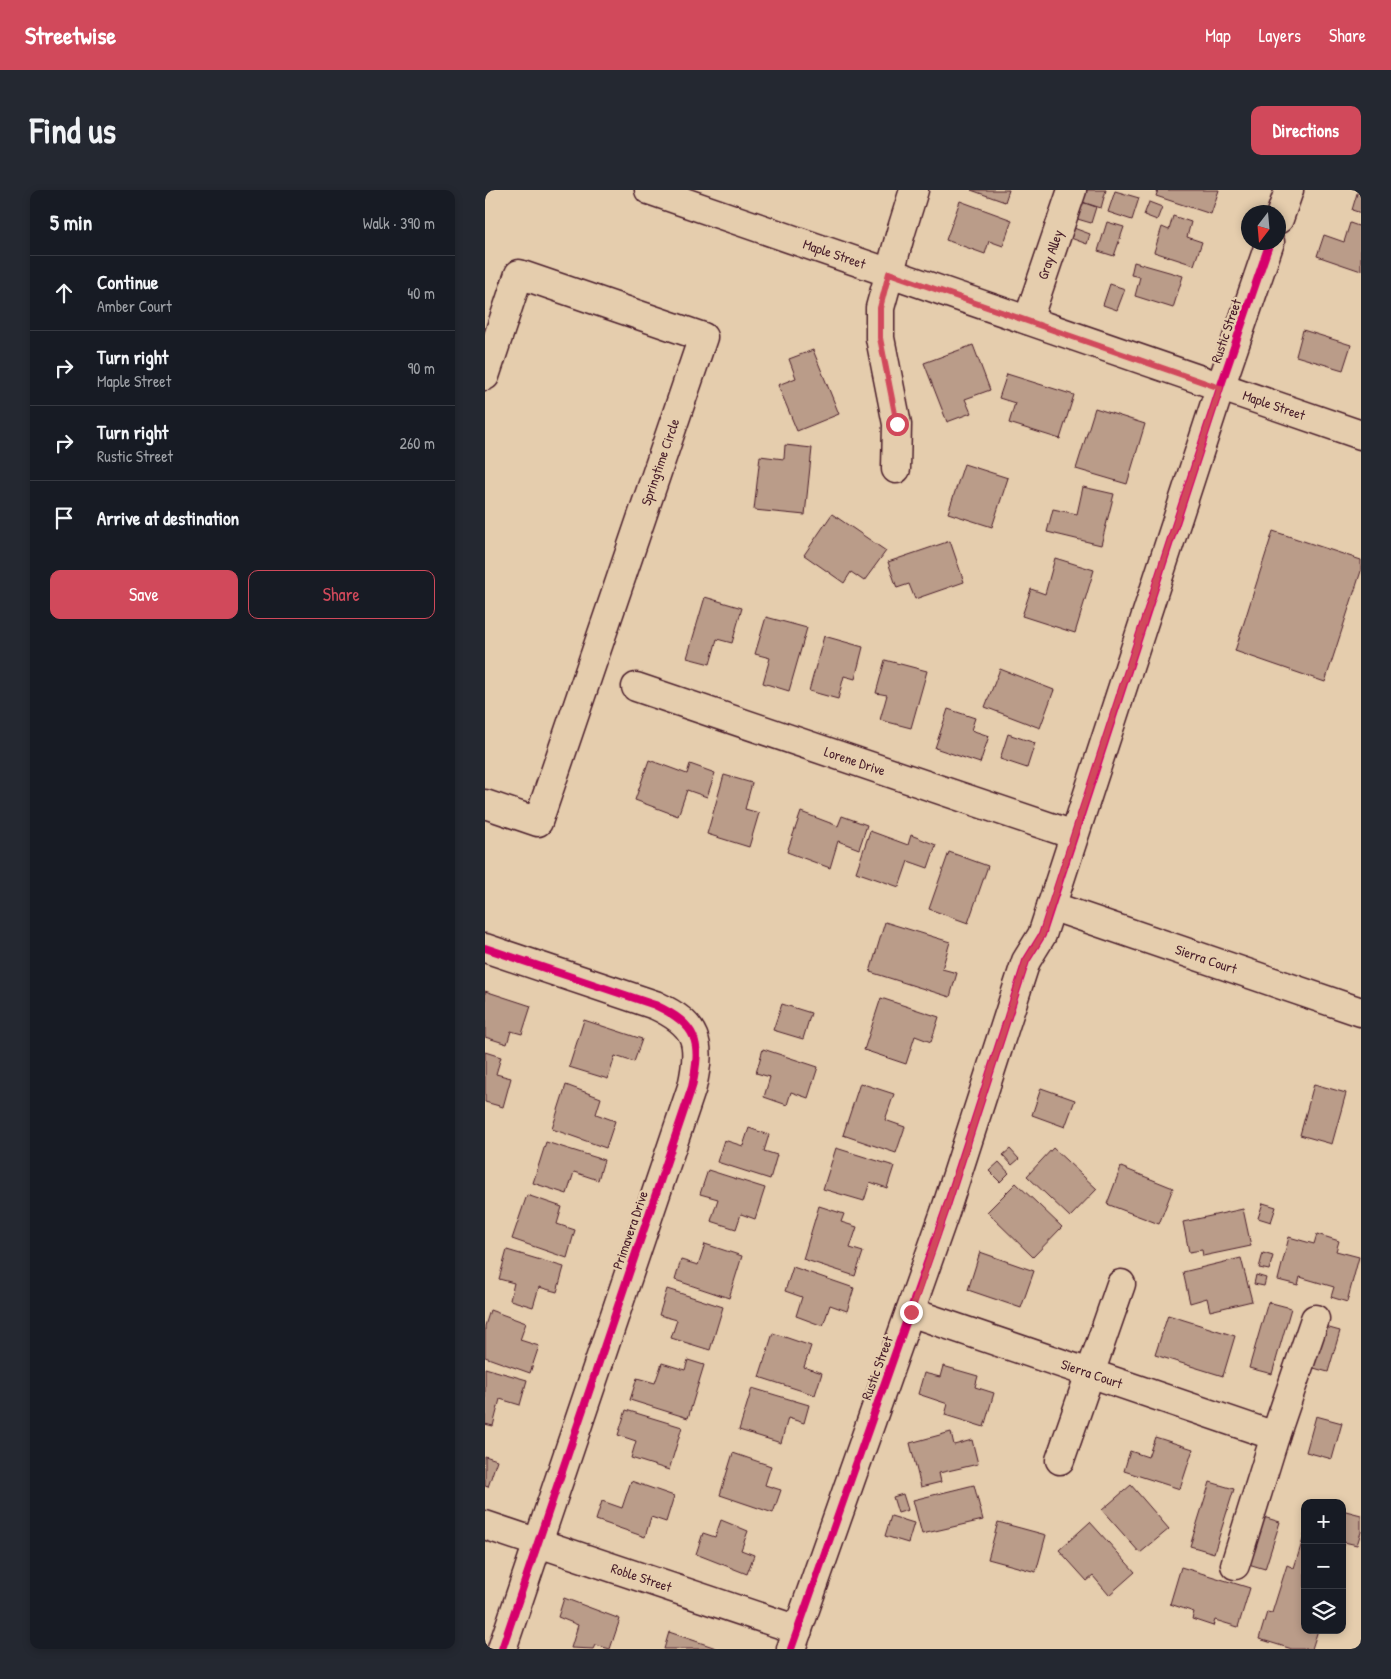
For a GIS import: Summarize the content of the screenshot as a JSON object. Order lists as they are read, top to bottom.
{
  "streets": {
    "street": [
      "Maple Street",
      "Gray Alley",
      "Rustic Street",
      "Springtime Circle",
      "Lorene Drive",
      "Sierra Court",
      "Primavera Drive",
      "Roble Street"
    ]
  },
  "crossings": [
    ["Maple Street", "Gray Alley"],
    ["Maple Street", "Rustic Street"],
    ["Rustic Street", "Lorene Drive"],
    ["Rustic Street", "Sierra Court"],
    ["Rustic Street", "Roble Street"],
    ["Primavera Drive", "Roble Street"]
  ],
  "north": "bottom",
  "page": {
    "header": "Streetwise",
    "nav": ["Map", "Layers", "Share"],
    "buttons": [
      "Directions",
      ["Save", "Share"]
    ],
    "title": "Find us",
    "heading": ["5 min", "Walk · 390 m"],
    "list": [
      ["Continue", "Amber Court", "40 m"],
      ["Turn right", "Maple Street", "90 m"],
      ["Turn right", "Rustic Street", "260 m"],
      "Arrive at destination"
    ],
    "map_buttons": ["+", "−"]
  }
}
